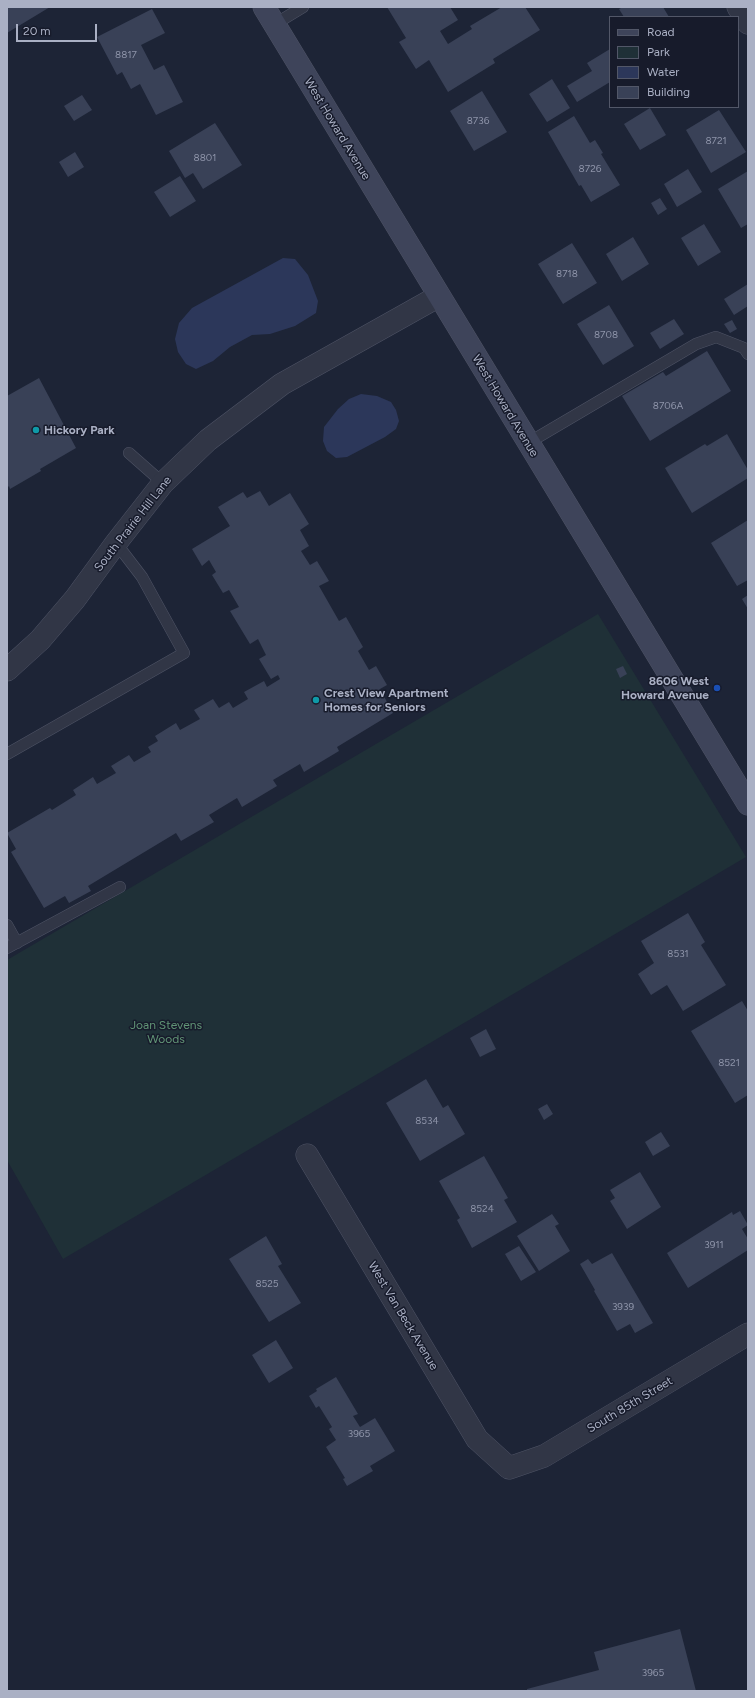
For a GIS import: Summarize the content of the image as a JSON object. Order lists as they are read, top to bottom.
{
  "streets": {
    "street": [
      "West Howard Avenue",
      "South Prairie Hill Lane",
      "West Van Beck Avenue",
      "South 85th Street"
    ]
  },
  "crossings": [
    ["West Howard Avenue", "South Prairie Hill Lane"],
    ["West Van Beck Avenue", "South 85th Street"]
  ],
  "parks": ["Joan Stevens Woods"],
  "places": ["Hickory Park", "8606 West Howard Avenue", "Crest View Apartment Homes for Seniors"],
  "house_numbers": [
    "8817",
    "8736",
    "8721",
    "8801",
    "8726",
    "8718",
    "8708",
    "8706A",
    "8531",
    "8521",
    "8534",
    "8524",
    "3911",
    "8525",
    "3939",
    "3965",
    "3965"
  ],
  "legend": [
    "Road",
    "Park",
    "Water",
    "Building"
  ],
  "scale_bar": "20 m"
}
